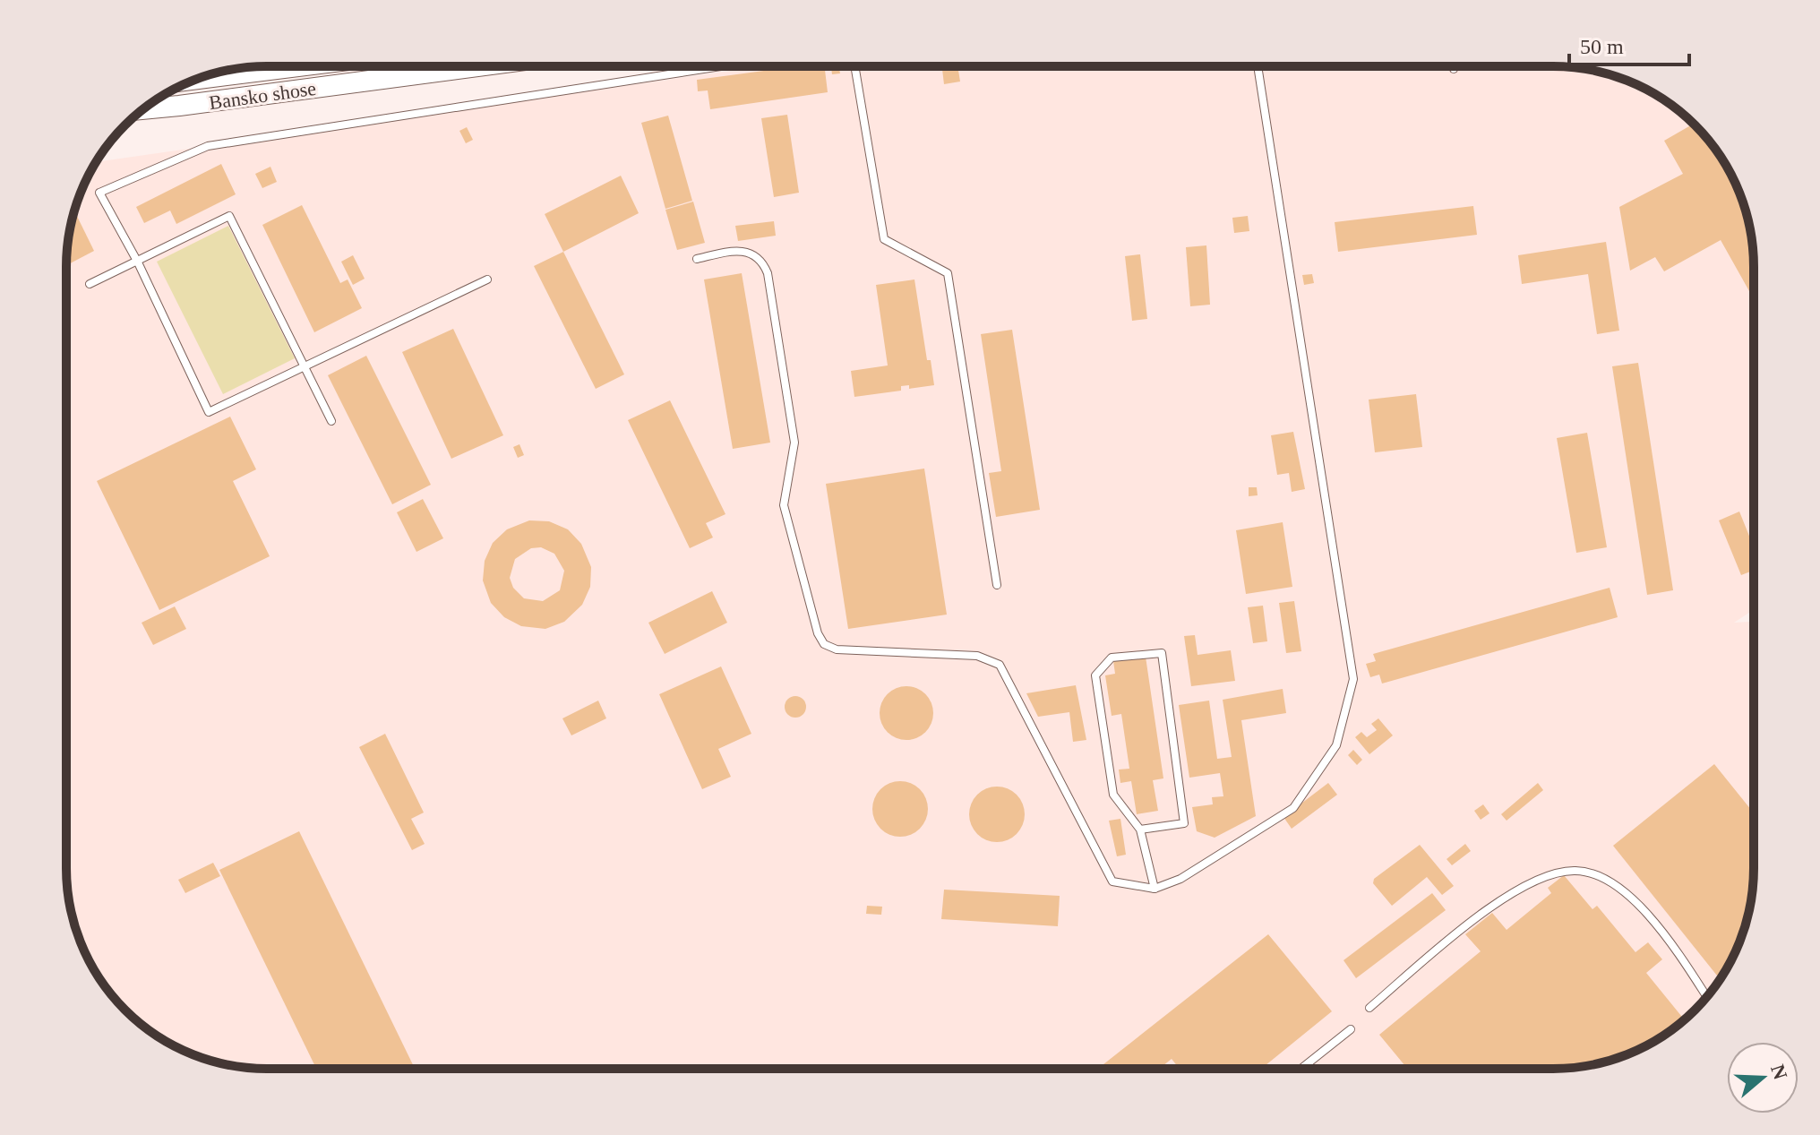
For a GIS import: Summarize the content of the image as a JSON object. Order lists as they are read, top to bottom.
{
  "streets": {
    "main road": ["Bansko shose"]
  },
  "scale_bar": "50 m",
  "north": "right"
}
